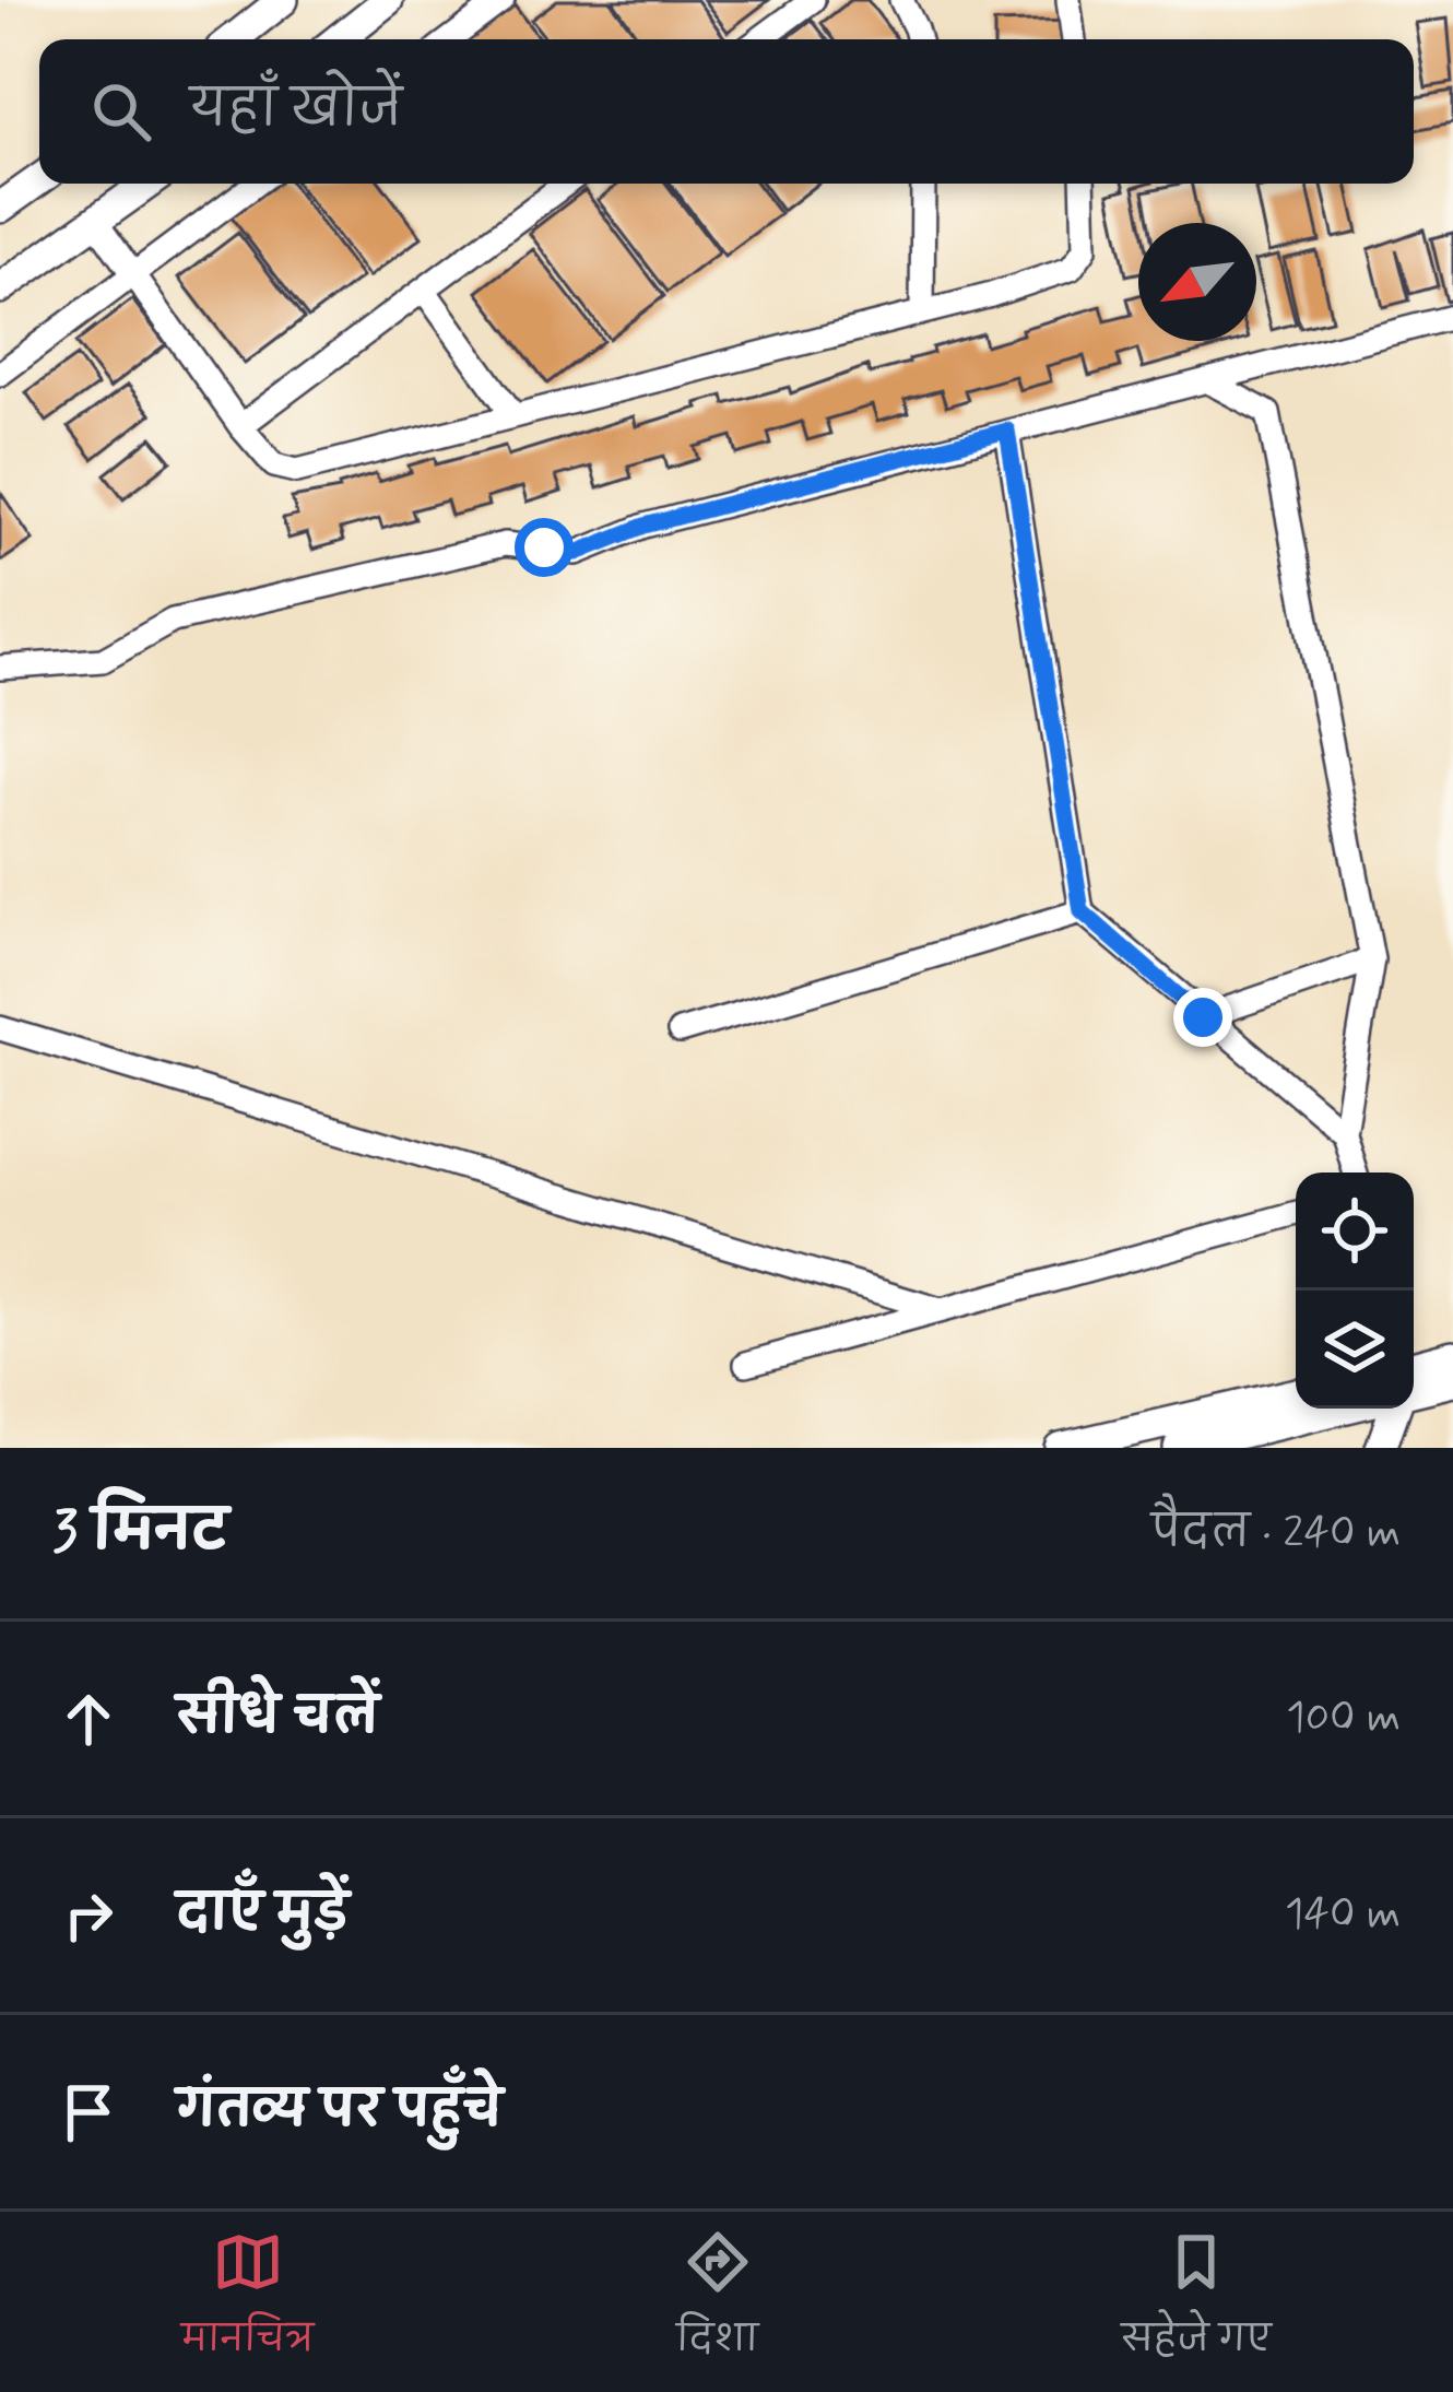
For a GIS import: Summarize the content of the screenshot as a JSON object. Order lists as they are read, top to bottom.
{
  "north": "bottom left",
  "page": {
    "search": "यहाँ खोजें",
    "heading": ["3 मिनट", "पैदल · 240 m"],
    "list": [
      ["सीधे चलें", "100 m"],
      ["दाएँ मुड़ें", "140 m"],
      "गंतव्य पर पहुँचे"
    ],
    "nav": ["मानचित्र", "दिशा", "सहेजे गए"]
  }
}
